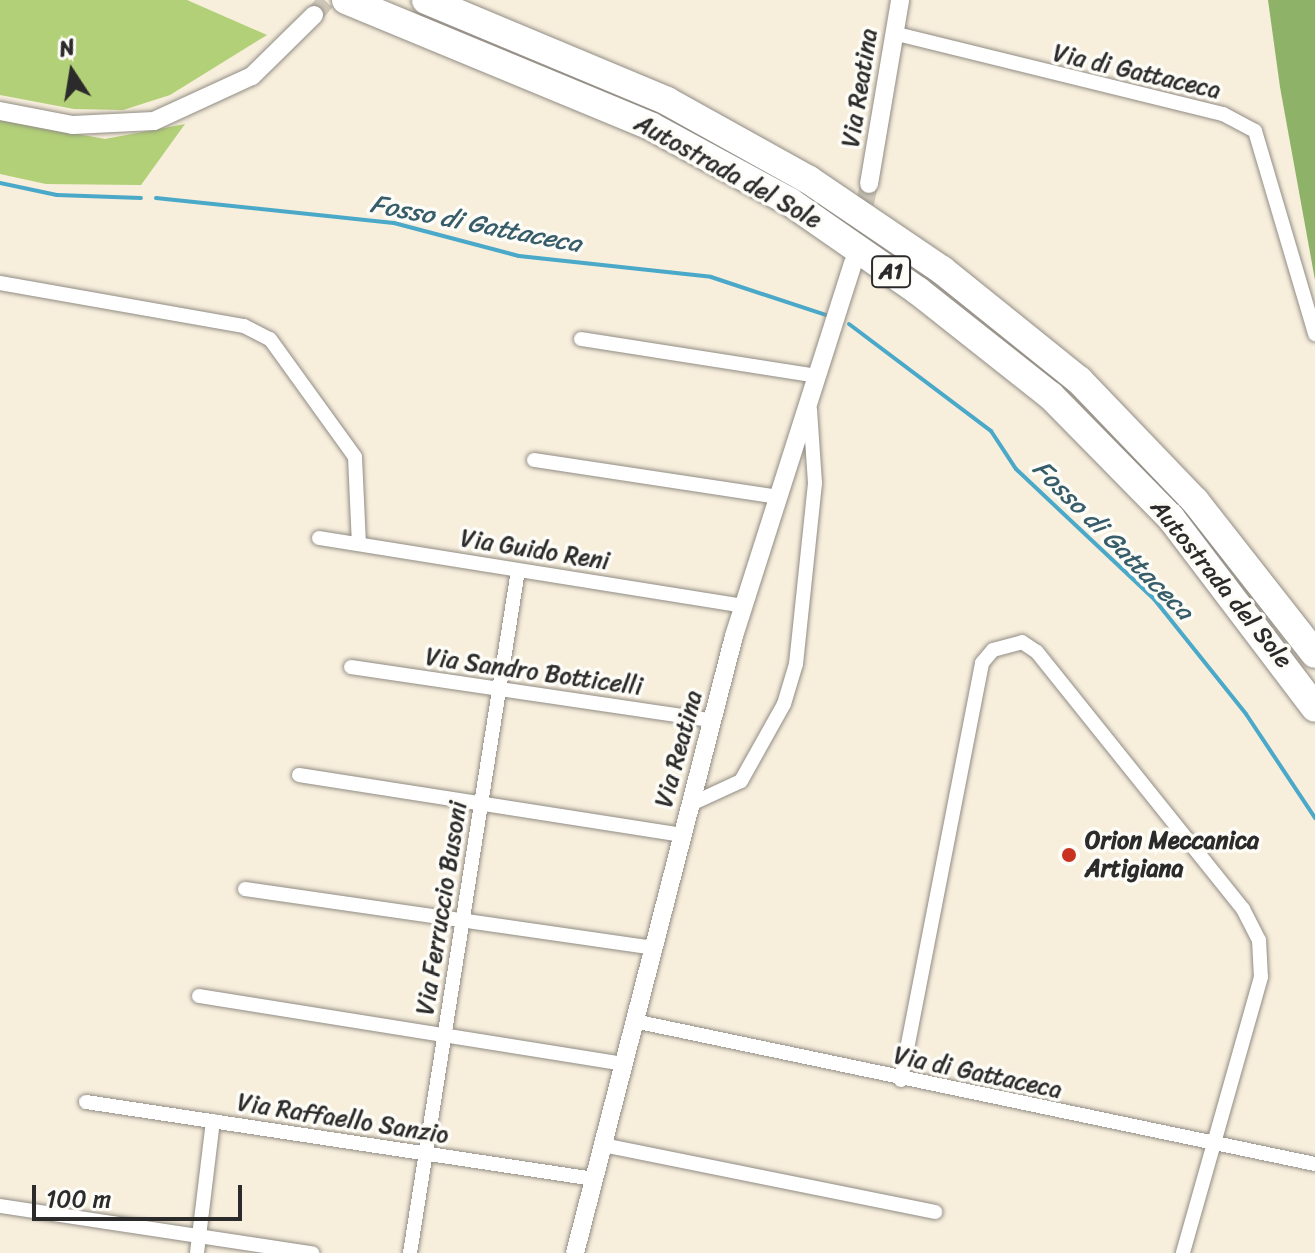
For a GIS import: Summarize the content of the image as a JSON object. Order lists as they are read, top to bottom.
{
  "streets": {
    "highway": ["Autostrada del Sole", "A1"],
    "street": [
      "Via di Gattaceca",
      "Via Reatina",
      "Via Guido Reni",
      "Via Sandro Botticelli",
      "Via Ferruccio Busoni",
      "Via Raffaello Sanzio"
    ]
  },
  "crossings": [
    ["Via di Gattaceca", "Via Reatina"],
    ["Via Reatina", "Via Guido Reni"],
    ["Via Reatina", "Via Sandro Botticelli"],
    ["Via Reatina", "Via Raffaello Sanzio"],
    ["Via Guido Reni", "Via Ferruccio Busoni"],
    ["Via Sandro Botticelli", "Via Ferruccio Busoni"],
    ["Via Ferruccio Busoni", "Via Raffaello Sanzio"]
  ],
  "water": ["Fosso di Gattaceca"],
  "places": ["Orion Meccanica Artigiana"],
  "scale_bar": "100 m",
  "north": "top"
}
